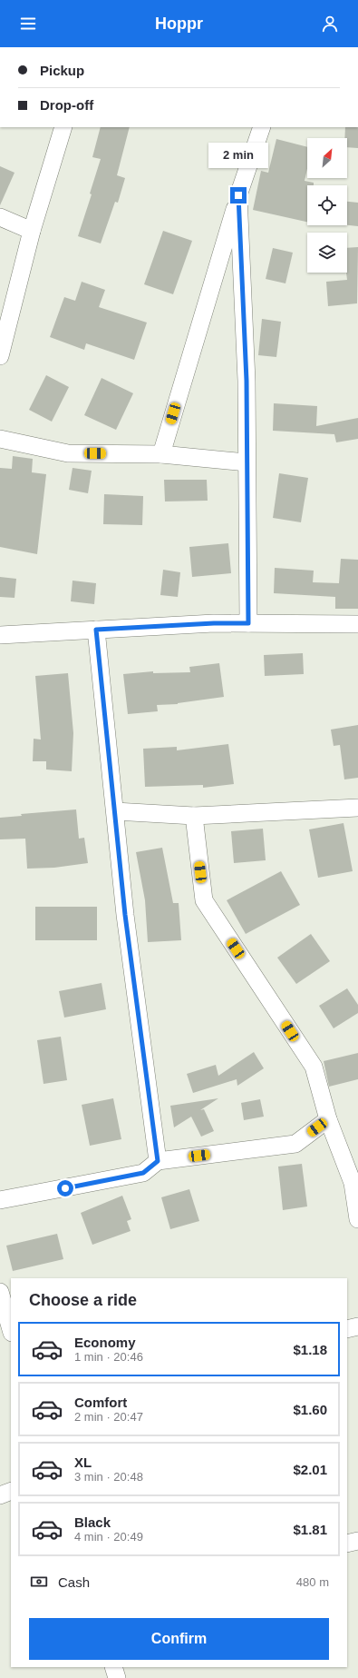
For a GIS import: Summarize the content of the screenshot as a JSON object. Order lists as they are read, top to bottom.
{
  "north": "top right",
  "page": {
    "header": "Hoppr",
    "banner": ["Pickup", "Drop-off"],
    "bubble": "2 min",
    "heading": "Choose a ride",
    "list": [
      {
        "name": "Economy",
        "note": "1 min · 20:46",
        "value": "$1.18"
      },
      {
        "name": "Comfort",
        "note": "2 min · 20:47",
        "value": "$1.60"
      },
      {
        "name": "XL",
        "note": "3 min · 20:48",
        "value": "$2.01"
      },
      {
        "name": "Black",
        "note": "4 min · 20:49",
        "value": "$1.81"
      }
    ],
    "pay": ["Cash", "480 m"],
    "buttons": "Confirm"
  }
}
